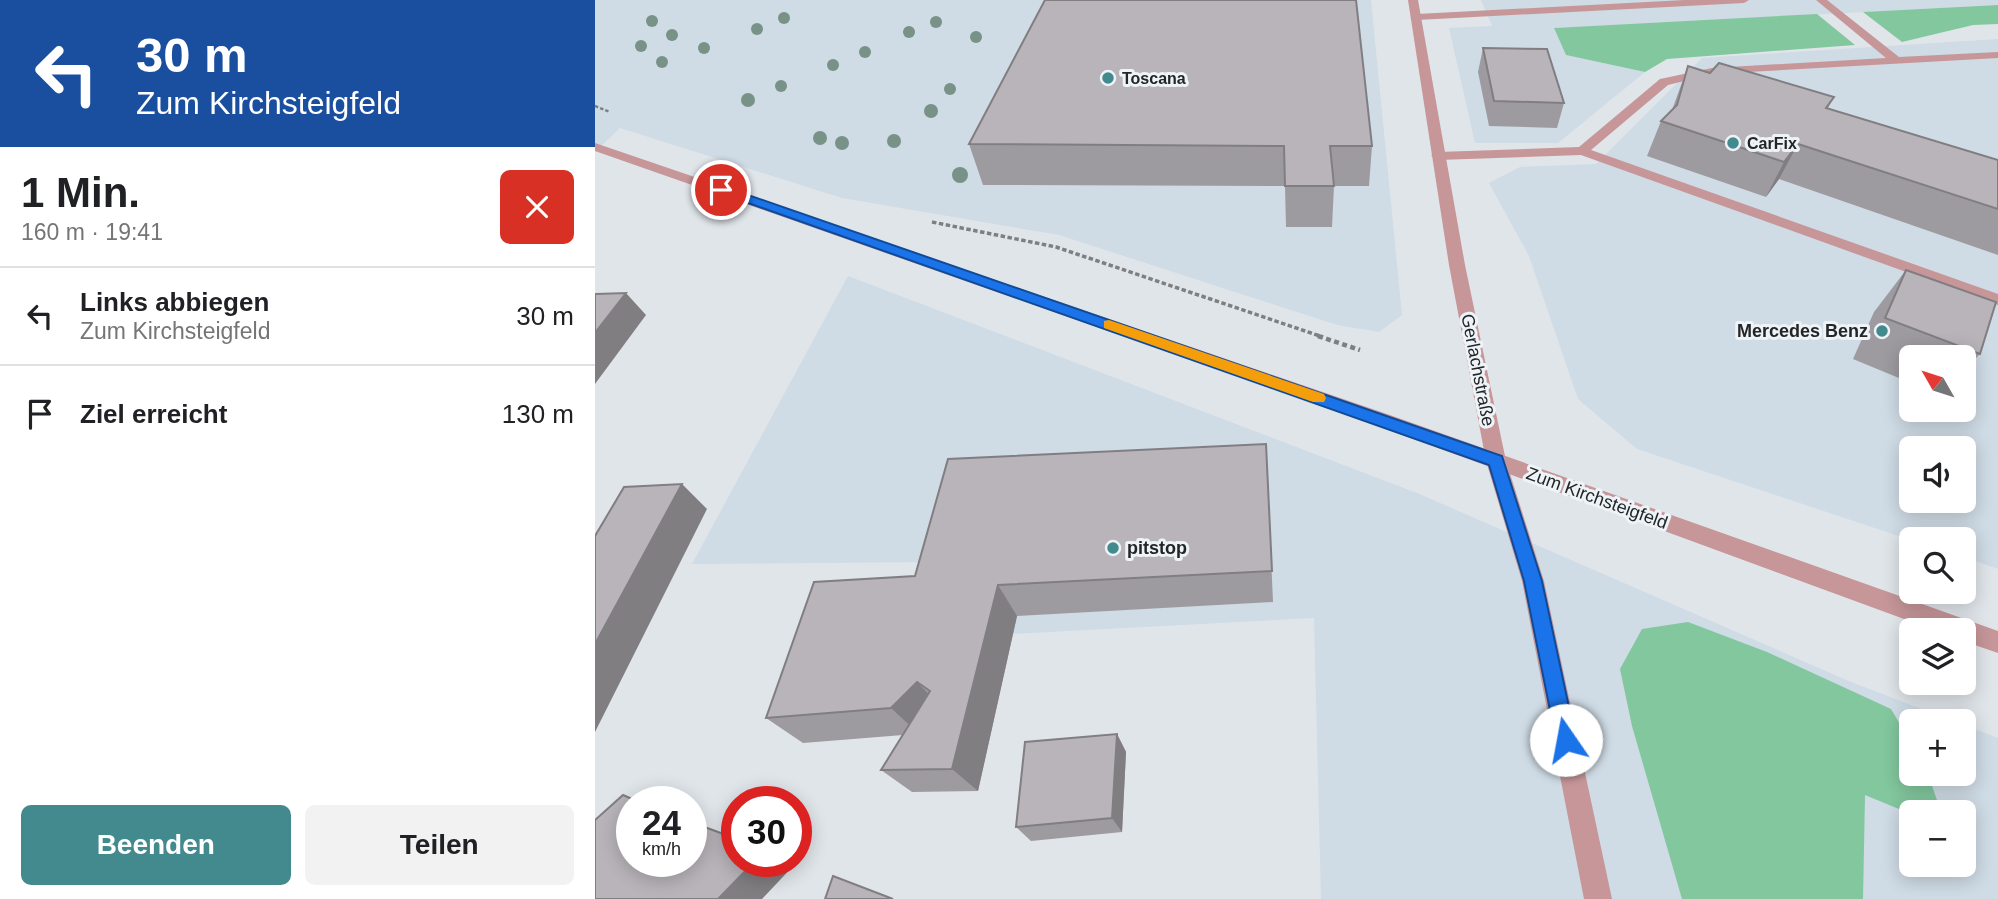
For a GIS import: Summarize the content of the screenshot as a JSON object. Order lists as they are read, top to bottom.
{
  "streets": {
    "street": ["Gerlachstraße", "Zum Kirchsteigfeld"]
  },
  "crossings": [
    ["Gerlachstraße", "Zum Kirchsteigfeld"]
  ],
  "places": [
    "Toscana",
    "CarFix",
    "Mercedes Benz",
    "pitstop"
  ],
  "north": "top left",
  "page": {
    "turn": ["30 m", "Zum Kirchsteigfeld"],
    "heading": ["1 Min.", "160 m · 19:41"],
    "list": [
      {
        "name": "Links abbiegen",
        "note": "Zum Kirchsteigfeld",
        "value": "30 m"
      },
      {
        "name": "Ziel erreicht",
        "value": "130 m"
      }
    ],
    "map_buttons": ["+", "−"],
    "speed": "24 km/h",
    "limit": "30",
    "buttons": ["Beenden", "Teilen"]
  }
}
